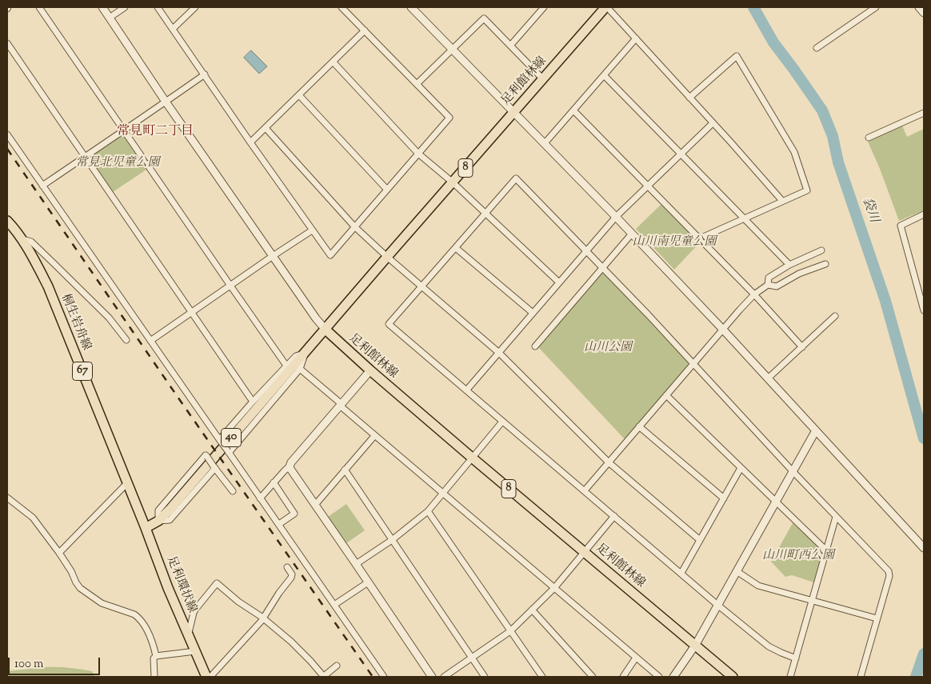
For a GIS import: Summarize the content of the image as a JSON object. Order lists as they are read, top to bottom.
{
  "streets": {
    "main road": [
      "足利館林線",
      "8",
      "桐生岩舟線",
      "67",
      "40",
      "足利環状線"
    ]
  },
  "crossings": [
    ["足利館林線", "40"],
    ["桐生岩舟線", "40"],
    ["桐生岩舟線", "足利環状線"],
    ["40", "足利環状線"]
  ],
  "districts": ["常見町二丁目"],
  "water": ["袋川"],
  "parks": [
    "常見北児童公園",
    "山川南児童公園",
    "山川公園",
    "山川町西公園"
  ],
  "scale_bar": "100 m"
}
